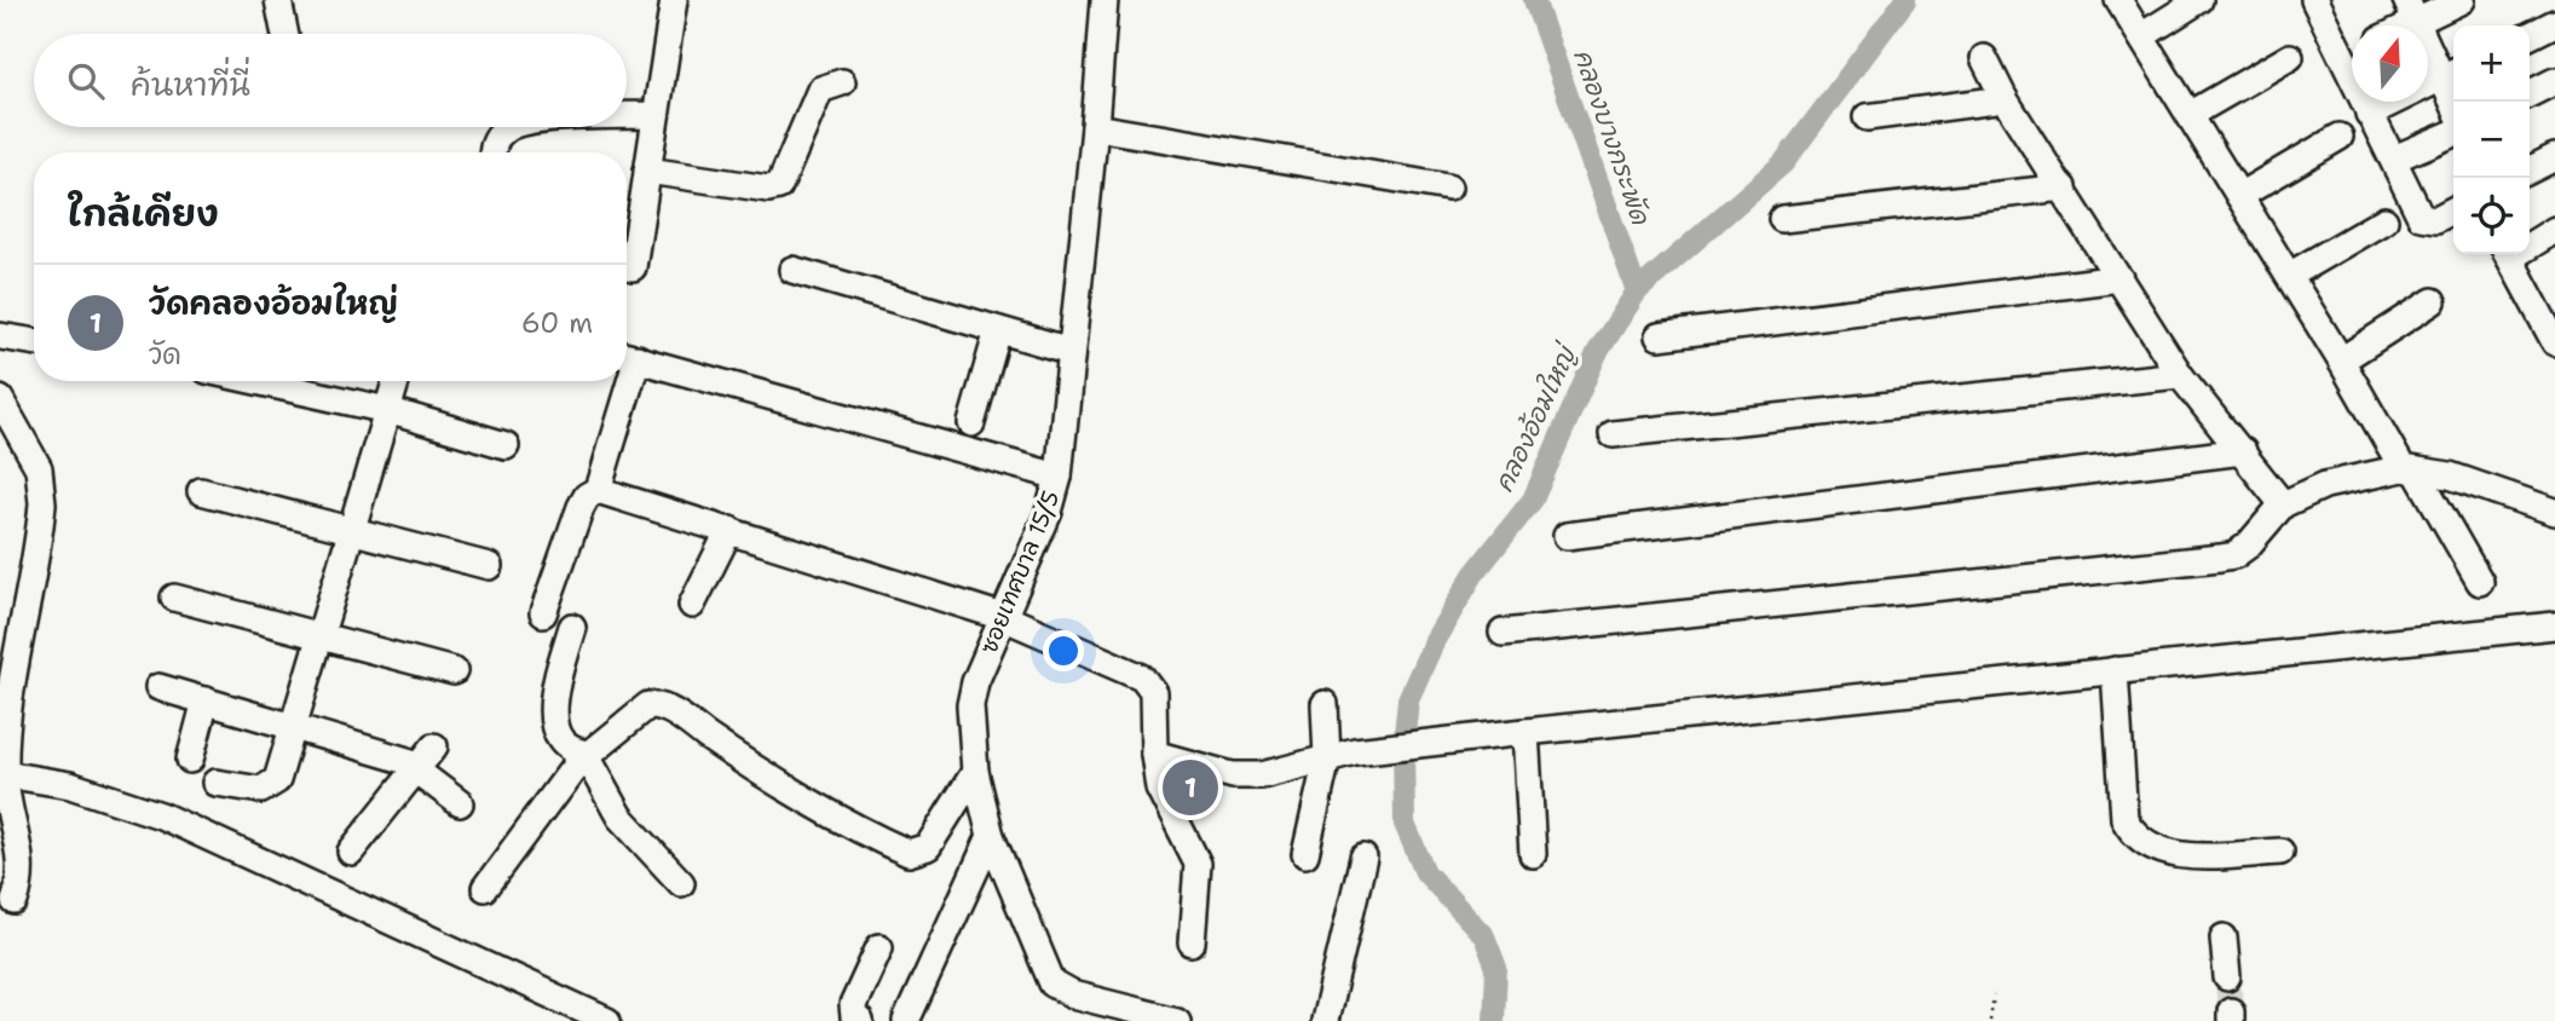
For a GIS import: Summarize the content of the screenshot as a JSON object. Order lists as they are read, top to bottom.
{
  "streets": {
    "street": ["ซอยเทศบาล 15/5"]
  },
  "water": ["คลองบางกระพัด", "คลองอ้อมใหญ่"],
  "north": "top",
  "page": {
    "map_buttons": ["+", "−"],
    "search": "ค้นหาที่นี่",
    "heading": "ใกล้เคียง",
    "list": [
      {
        "mark": "1",
        "name": "วัดคลองอ้อมใหญ่",
        "note": "วัด",
        "value": "60 m"
      }
    ],
    "pins": "1"
  }
}
